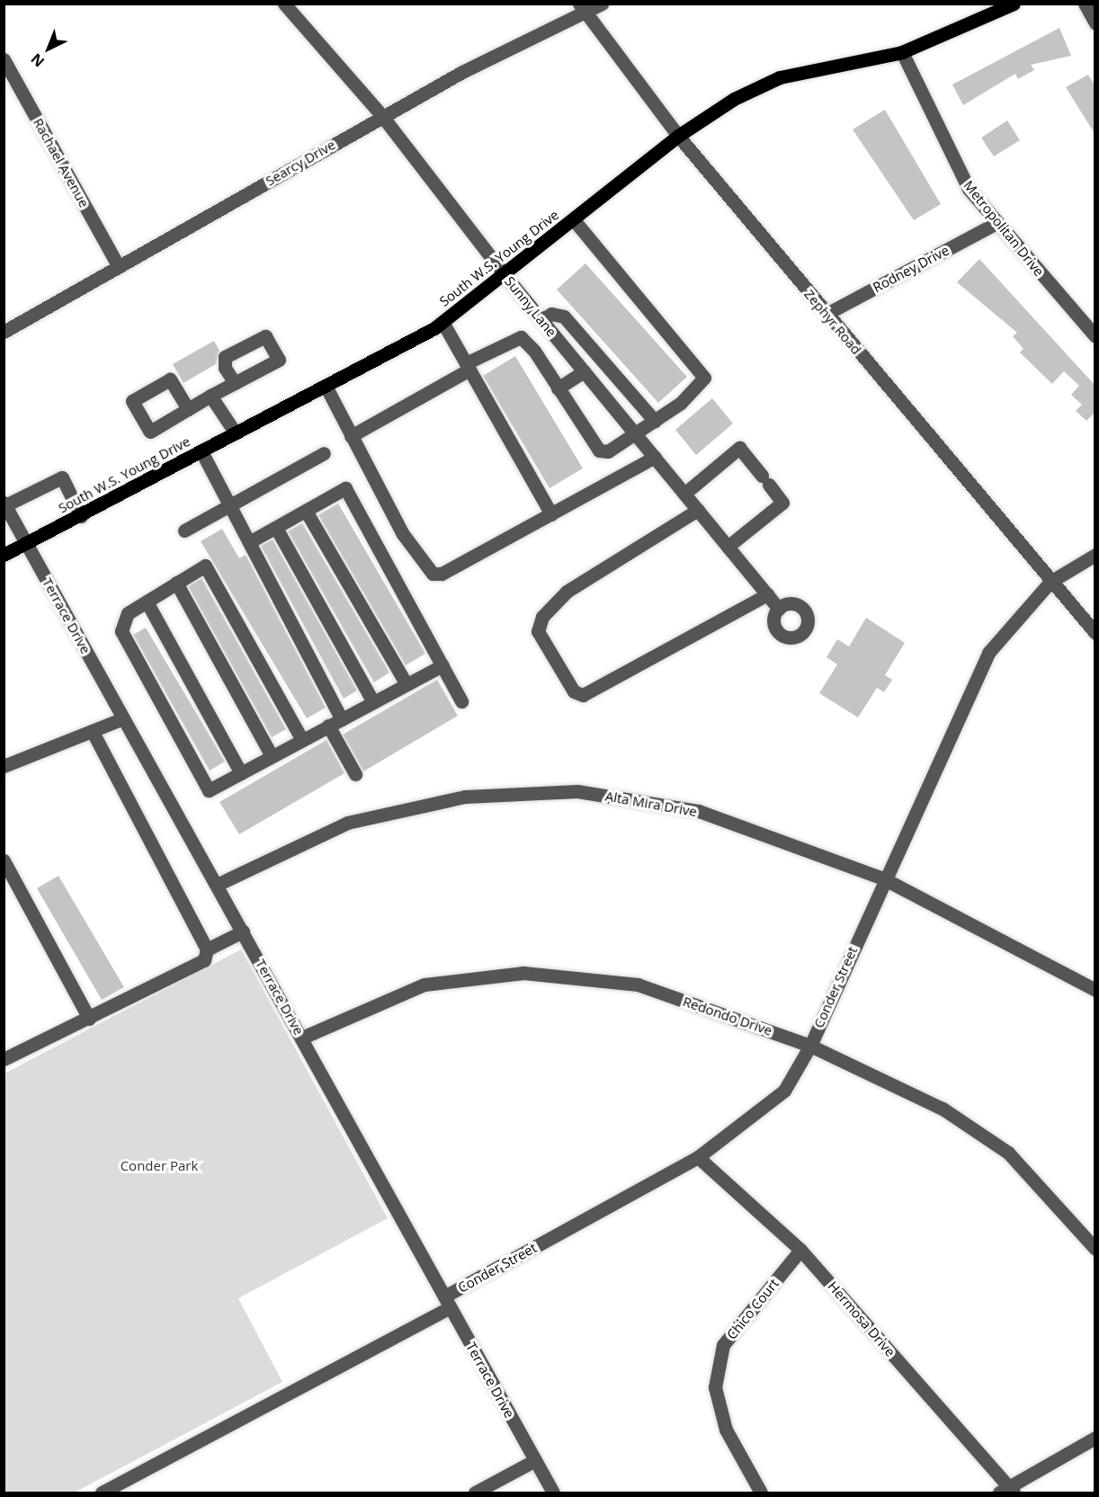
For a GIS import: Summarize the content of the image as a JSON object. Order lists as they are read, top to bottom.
{
  "streets": {
    "main road": ["South W.S. Young Drive"],
    "street": [
      "Rachael Avenue",
      "Searcy Drive",
      "Metropolitan Drive",
      "Rodney Drive",
      "Sunny Lane",
      "Zephyr Road",
      "Terrace Drive",
      "Alta Mira Drive",
      "Conder Street",
      "Redondo Drive",
      "Chico Court",
      "Hermosa Drive"
    ]
  },
  "crossings": [
    ["Rachael Avenue", "Searcy Drive"],
    ["Searcy Drive", "Sunny Lane"],
    ["Searcy Drive", "Zephyr Road"],
    ["Metropolitan Drive", "South W.S. Young Drive"],
    ["Metropolitan Drive", "Rodney Drive"],
    ["South W.S. Young Drive", "Sunny Lane"],
    ["South W.S. Young Drive", "Zephyr Road"],
    ["South W.S. Young Drive", "Terrace Drive"],
    ["Rodney Drive", "Zephyr Road"],
    ["Zephyr Road", "Conder Street"],
    ["Terrace Drive", "Alta Mira Drive"],
    ["Terrace Drive", "Conder Street"],
    ["Terrace Drive", "Redondo Drive"],
    ["Alta Mira Drive", "Conder Street"],
    ["Conder Street", "Redondo Drive"],
    ["Conder Street", "Hermosa Drive"],
    ["Chico Court", "Hermosa Drive"]
  ],
  "parks": ["Conder Park"],
  "north": "bottom left"
}
